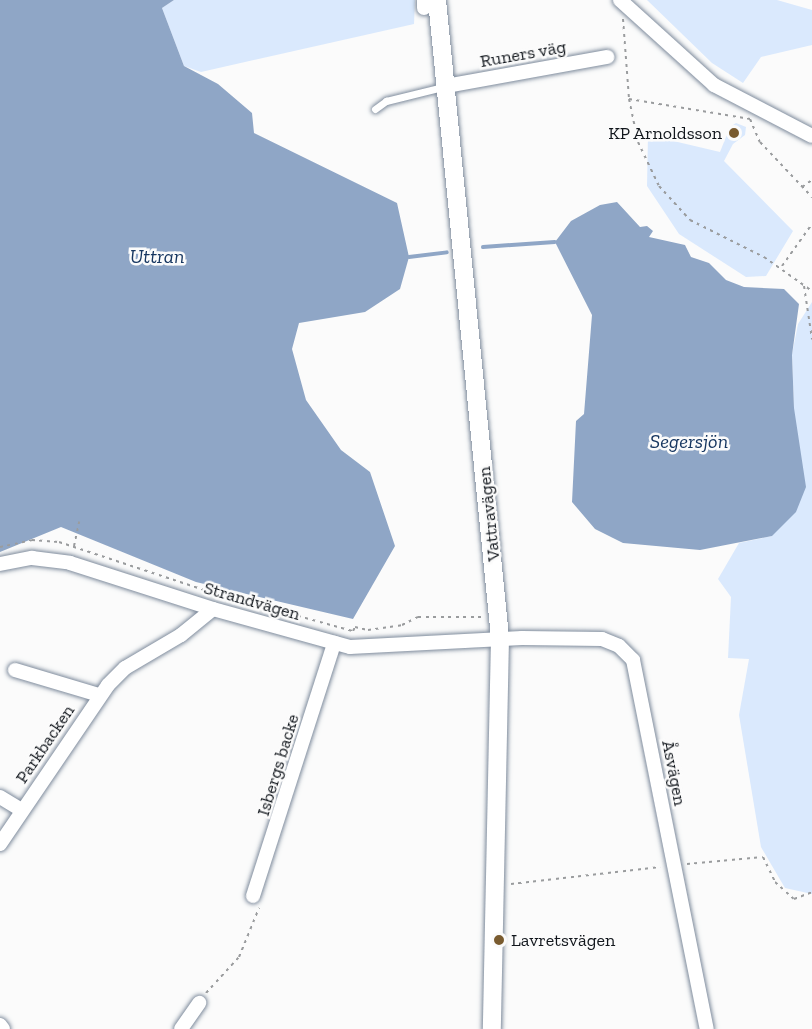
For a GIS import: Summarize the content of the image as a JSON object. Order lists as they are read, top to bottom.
{
  "streets": {
    "street": [
      "Runers väg",
      "Vattravägen",
      "Strandvägen",
      "Parkbacken",
      "Isbergs backe",
      "Åsvägen"
    ]
  },
  "crossings": [
    ["Runers väg", "Vattravägen"],
    ["Vattravägen", "Strandvägen"],
    ["Vattravägen", "Åsvägen"],
    ["Strandvägen", "Parkbacken"],
    ["Strandvägen", "Isbergs backe"],
    ["Strandvägen", "Åsvägen"]
  ],
  "water": ["Uttran", "Segersjön"],
  "places": ["KP Arnoldsson", "Lavretsvägen"]
}
